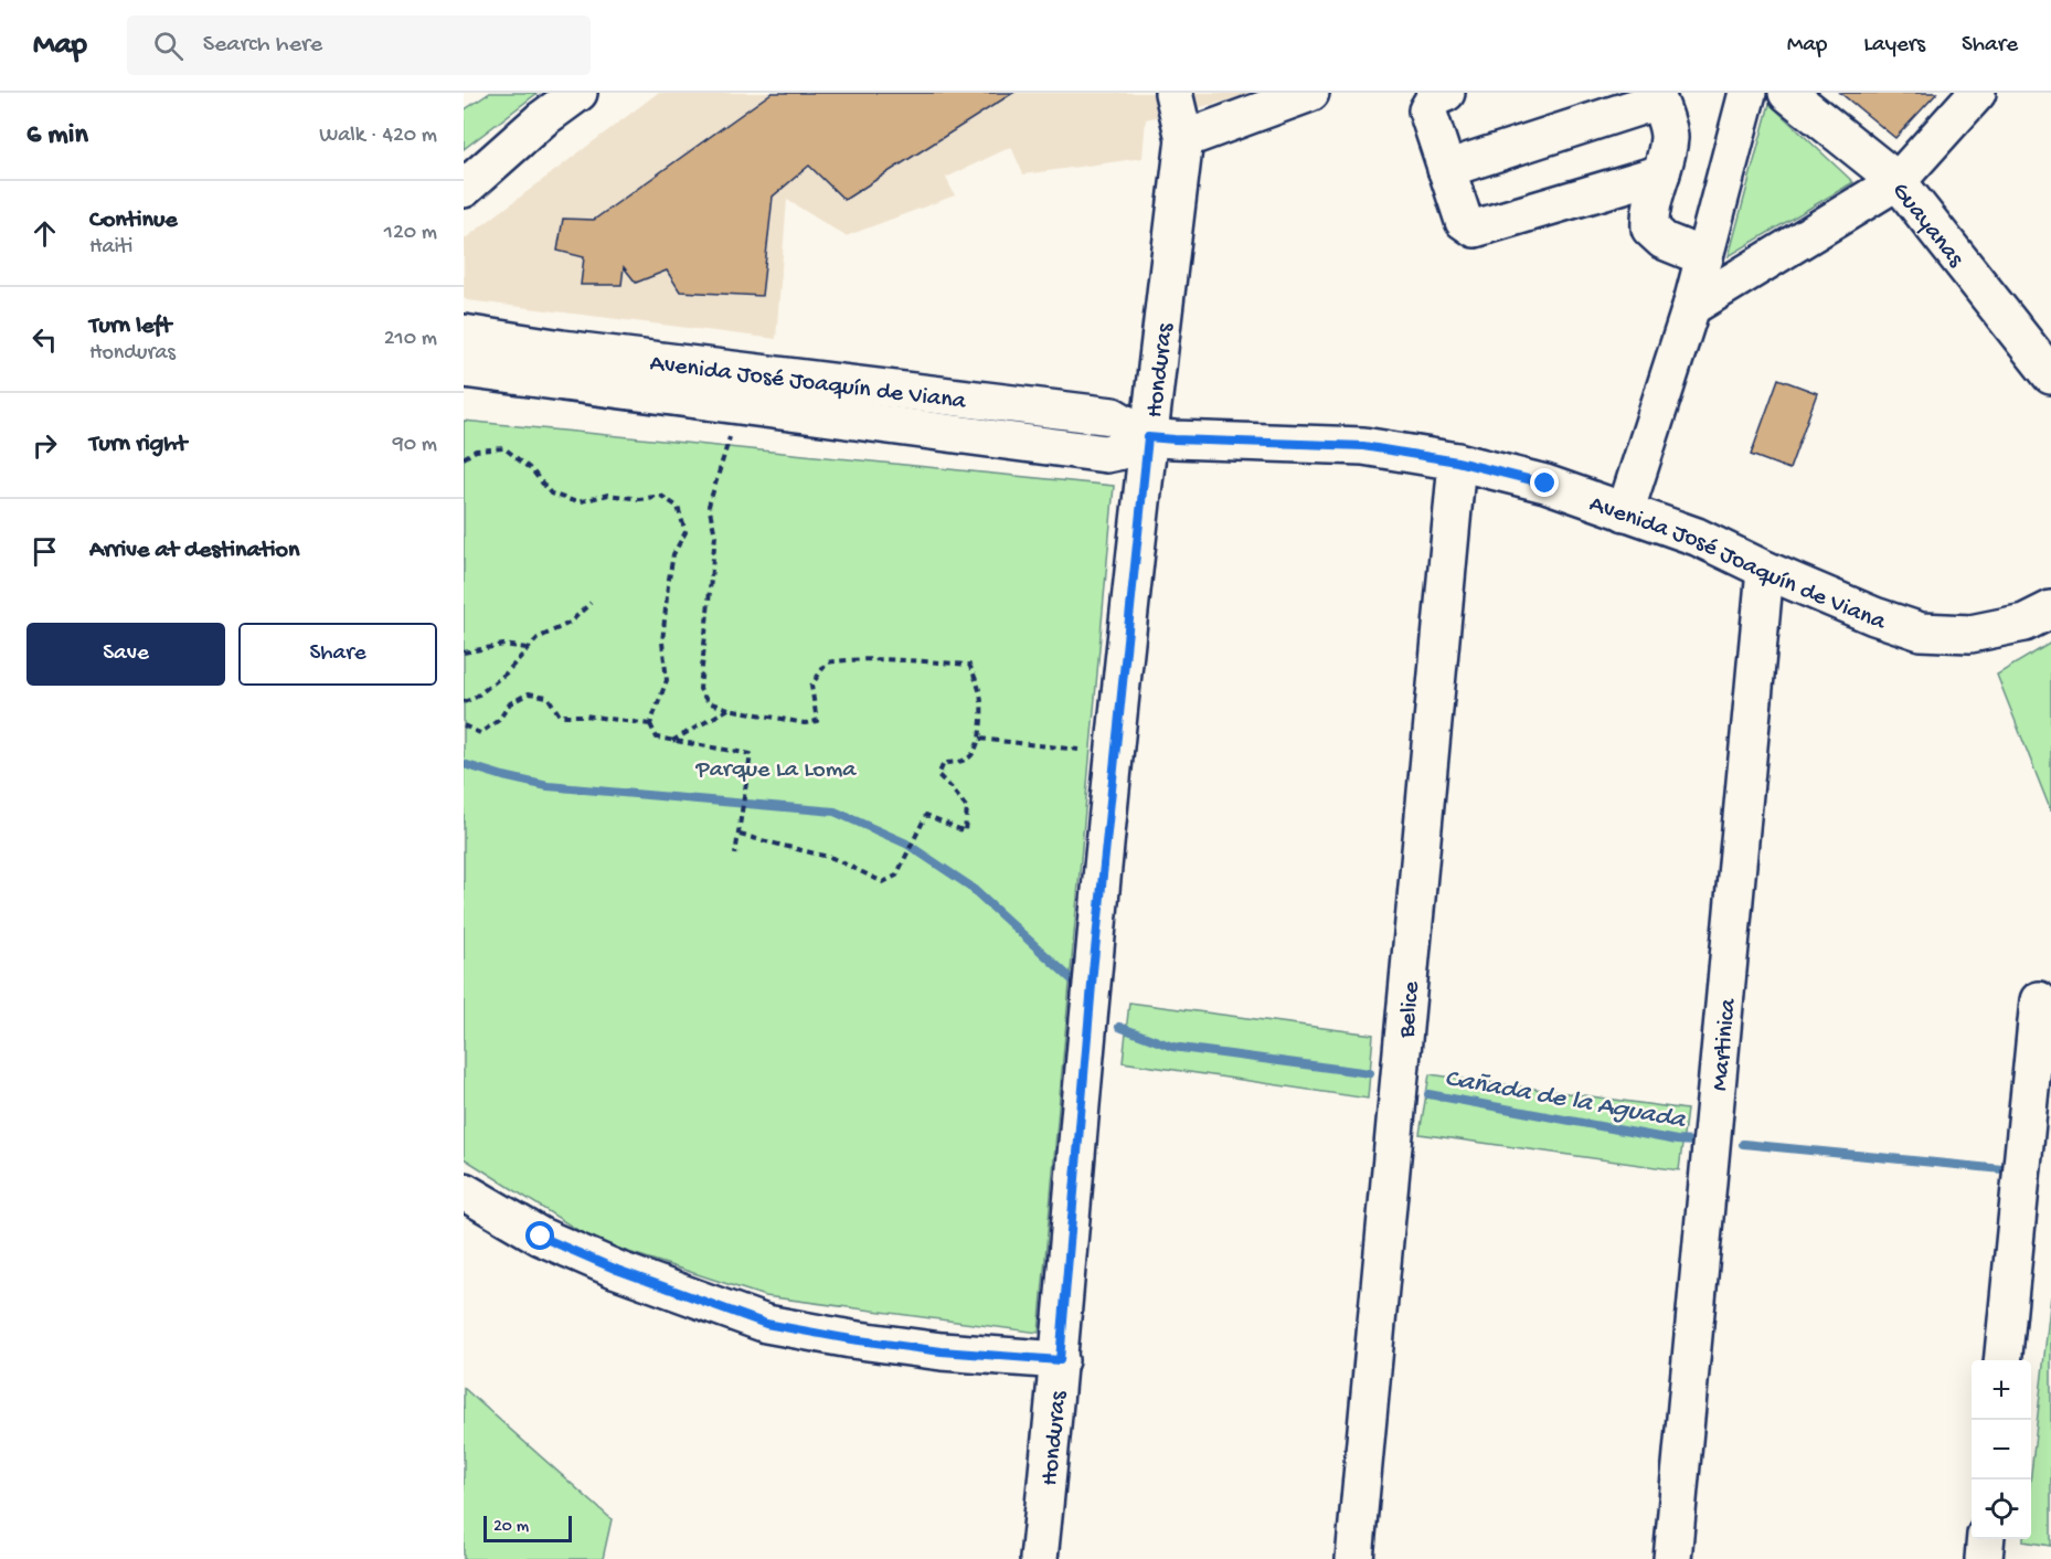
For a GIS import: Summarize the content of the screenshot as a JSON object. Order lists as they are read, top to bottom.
{
  "streets": {
    "street": [
      "Guayanas",
      "Honduras",
      "Avenida José Joaquín de Viana",
      "Belice",
      "Martinica"
    ]
  },
  "crossings": [
    ["Honduras", "Avenida José Joaquín de Viana"],
    ["Avenida José Joaquín de Viana", "Belice"],
    ["Avenida José Joaquín de Viana", "Martinica"]
  ],
  "water": ["Cañada de la Aguada"],
  "parks": ["Parque La Loma"],
  "scale_bar": "20 m",
  "page": {
    "header": "Map",
    "search": "Search here",
    "nav": ["Map", "Layers", "Share"],
    "heading": ["6 min", "Walk · 420 m"],
    "list": [
      ["Continue", "Haiti", "120 m"],
      ["Turn left", "Honduras", "210 m"],
      ["Turn right", "90 m"],
      "Arrive at destination"
    ],
    "buttons": ["Save", "Share"],
    "map_buttons": ["+", "−"],
    "scale": "20 m"
  }
}
